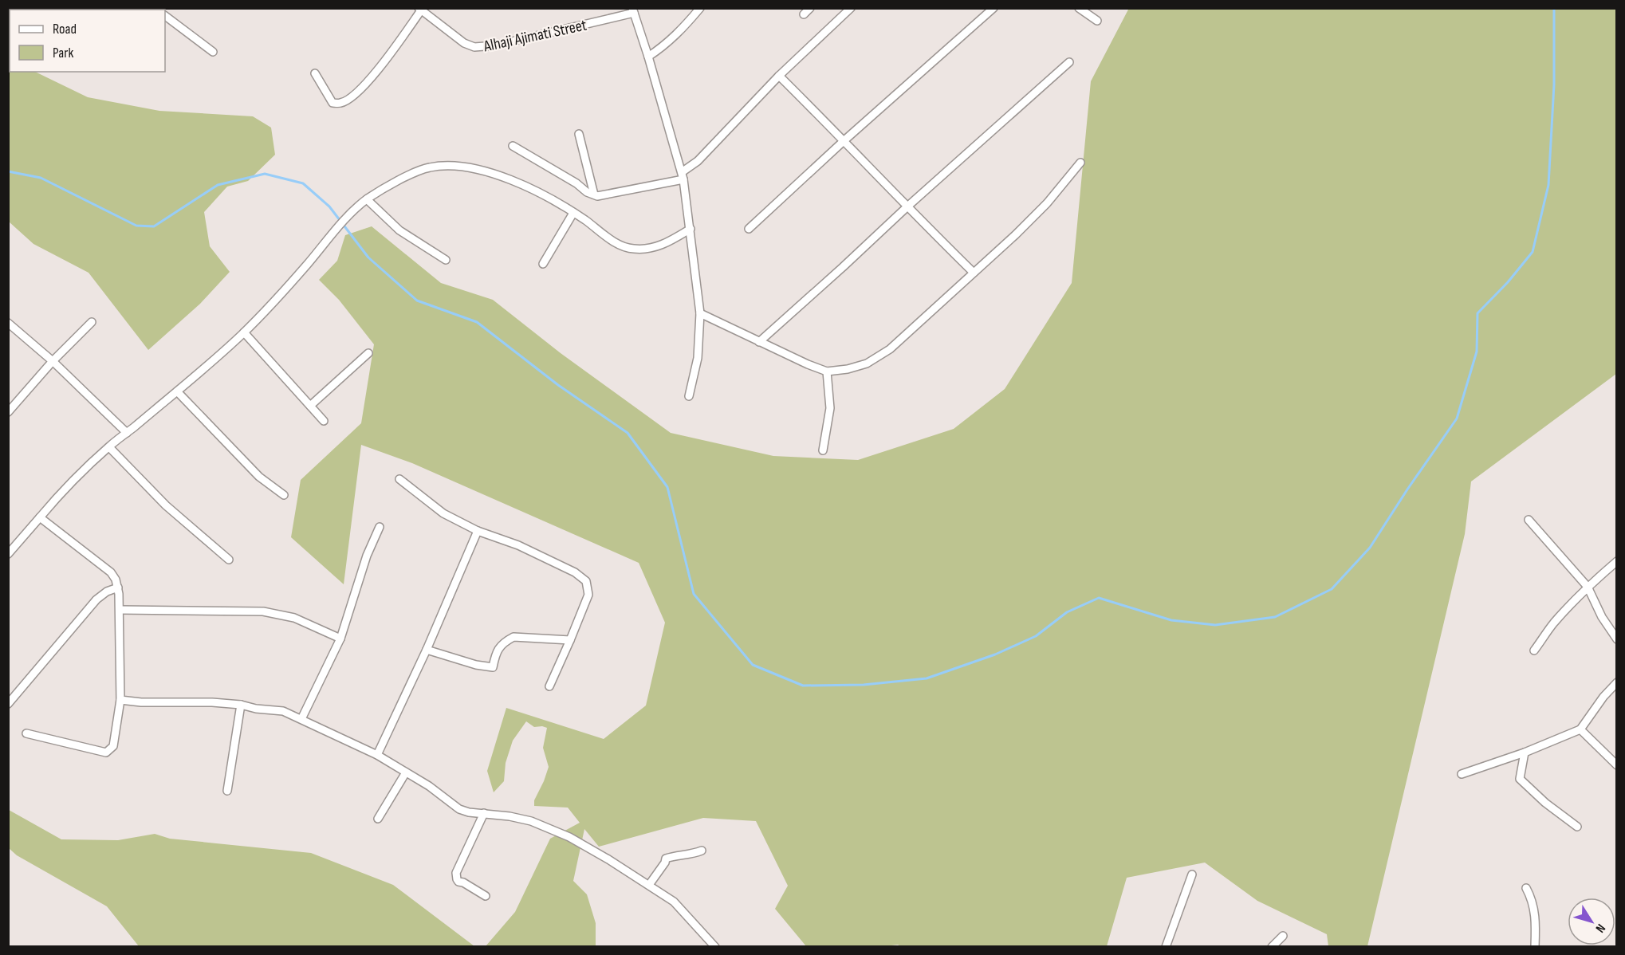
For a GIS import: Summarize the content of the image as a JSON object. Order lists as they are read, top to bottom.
{
  "streets": {
    "street": ["Alhaji Ajimati Street"]
  },
  "legend": ["Road", "Park"],
  "north": "bottom right"
}
